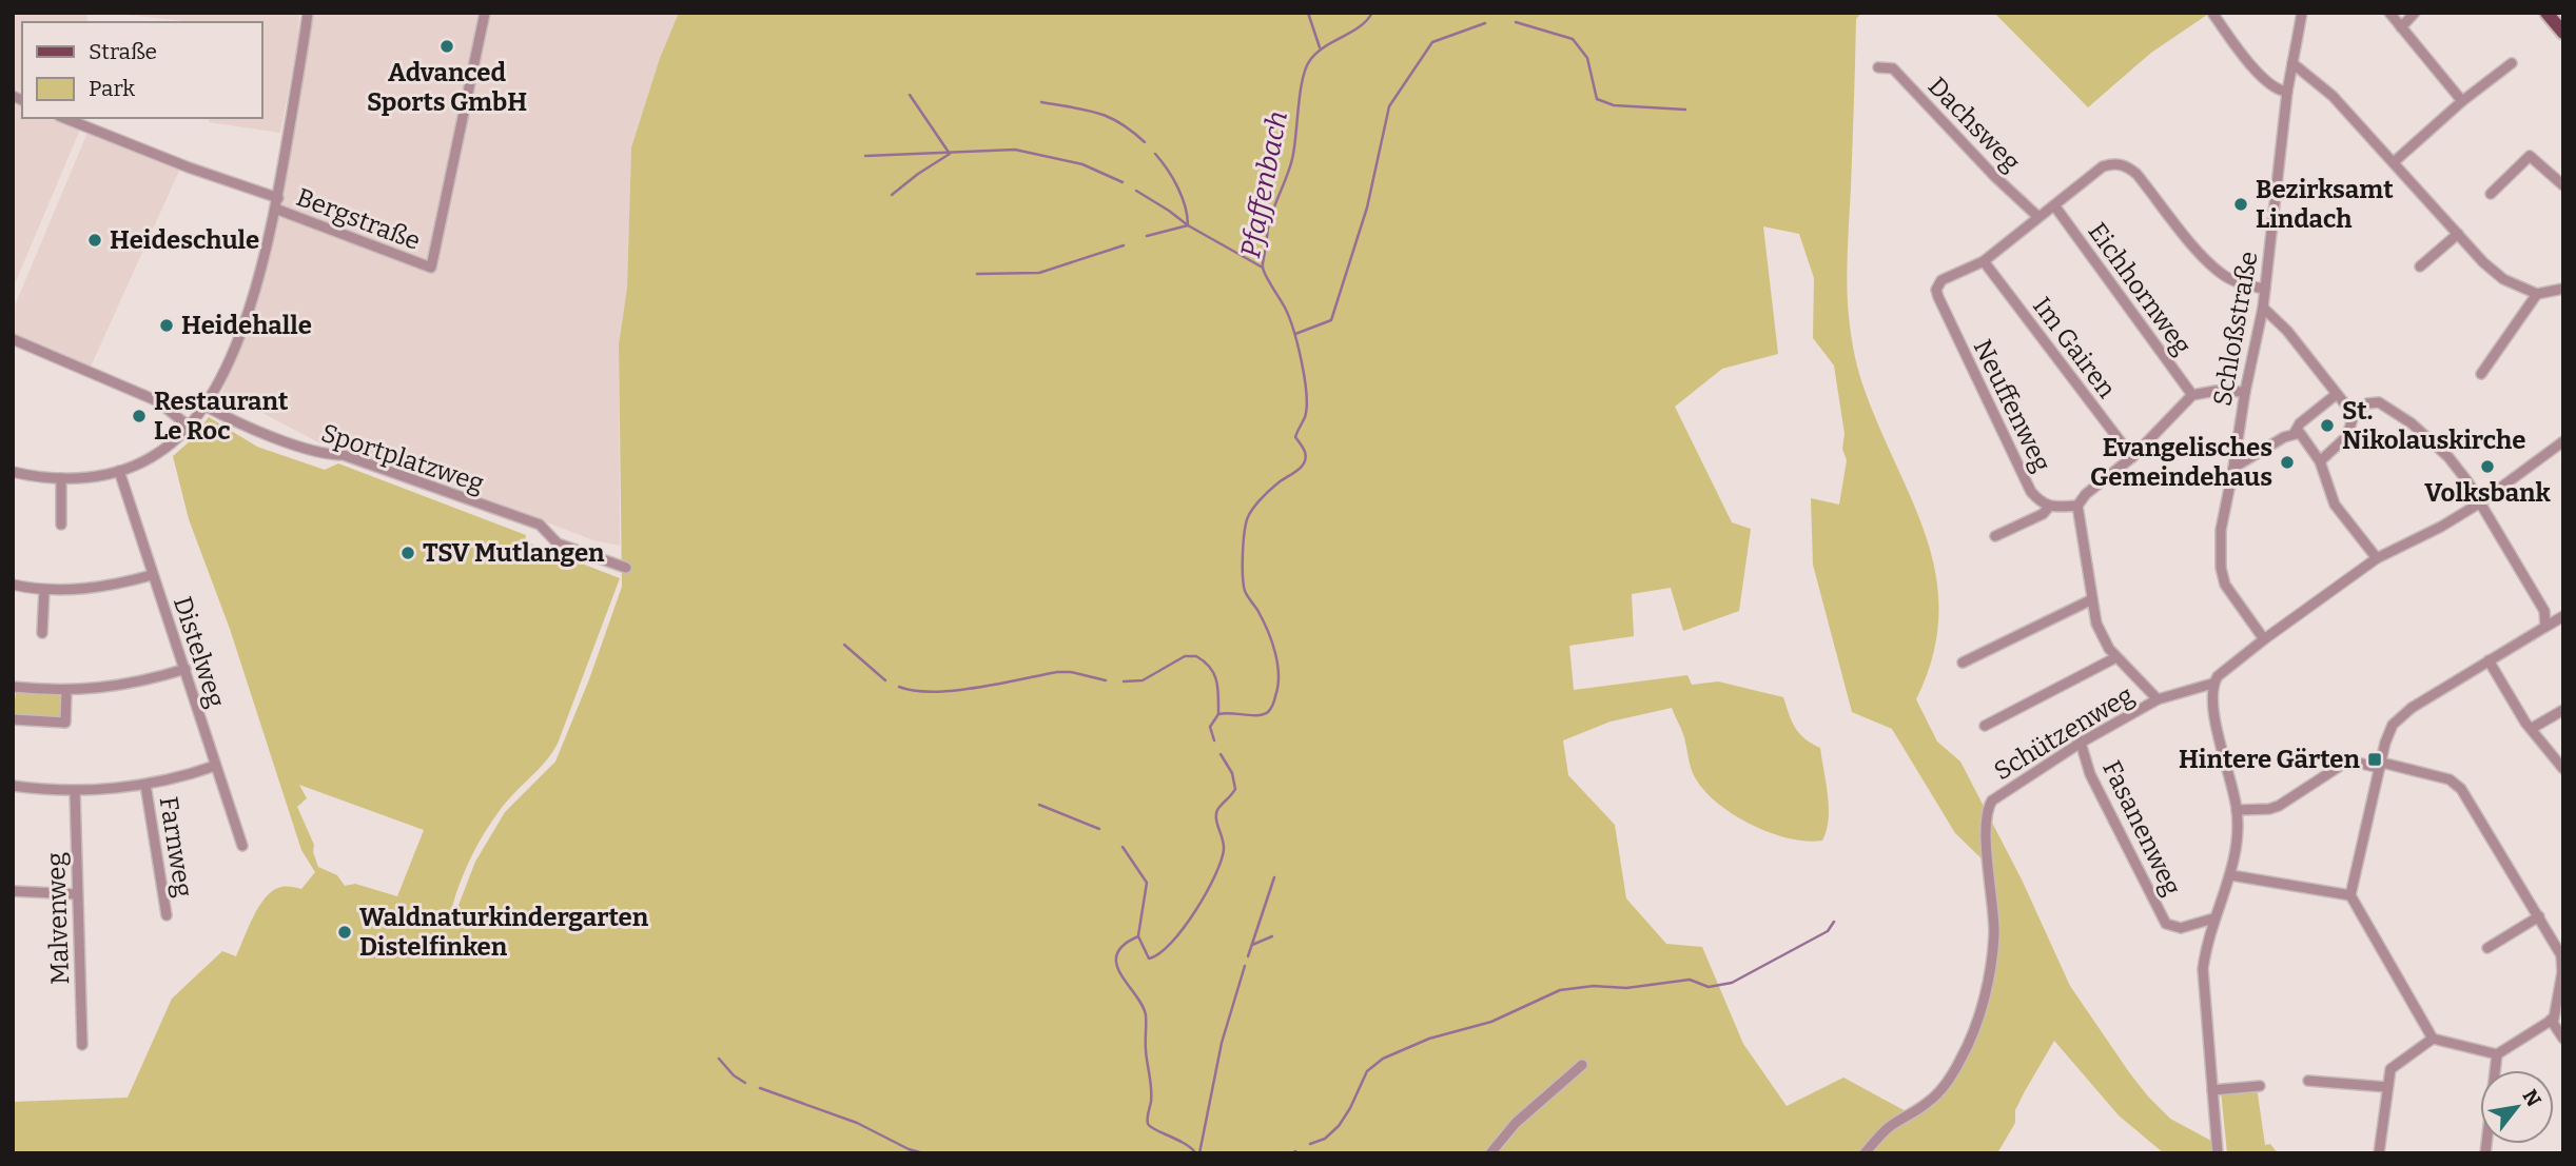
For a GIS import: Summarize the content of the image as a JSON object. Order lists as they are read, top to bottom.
{
  "streets": {
    "street": [
      "Dachsweg",
      "Bergstraße",
      "Eichhornweg",
      "Schloßstraße",
      "Im Gairen",
      "Neuffenweg",
      "Sportplatzweg",
      "Distelweg",
      "Schützenweg",
      "Fasanenweg",
      "Farnweg",
      "Malvenweg"
    ]
  },
  "crossings": [
    ["Im Gairen", "Neuffenweg"],
    ["Schützenweg", "Fasanenweg"]
  ],
  "water": ["Pfaffenbach"],
  "places": {
    "other": [
      "Advanced Sports GmbH",
      "Bezirksamt Lindach",
      "Heideschule",
      "Heidehalle",
      "Restaurant Le Roc",
      "St. Nikolauskirche",
      "Evangelisches Gemeindehaus",
      "Volksbank",
      "TSV Mutlangen",
      "Waldnaturkindergarten Distelfinken"
    ],
    "transit": ["Hintere Gärten"]
  },
  "legend": ["Straße", "Park"],
  "north": "top right"
}
